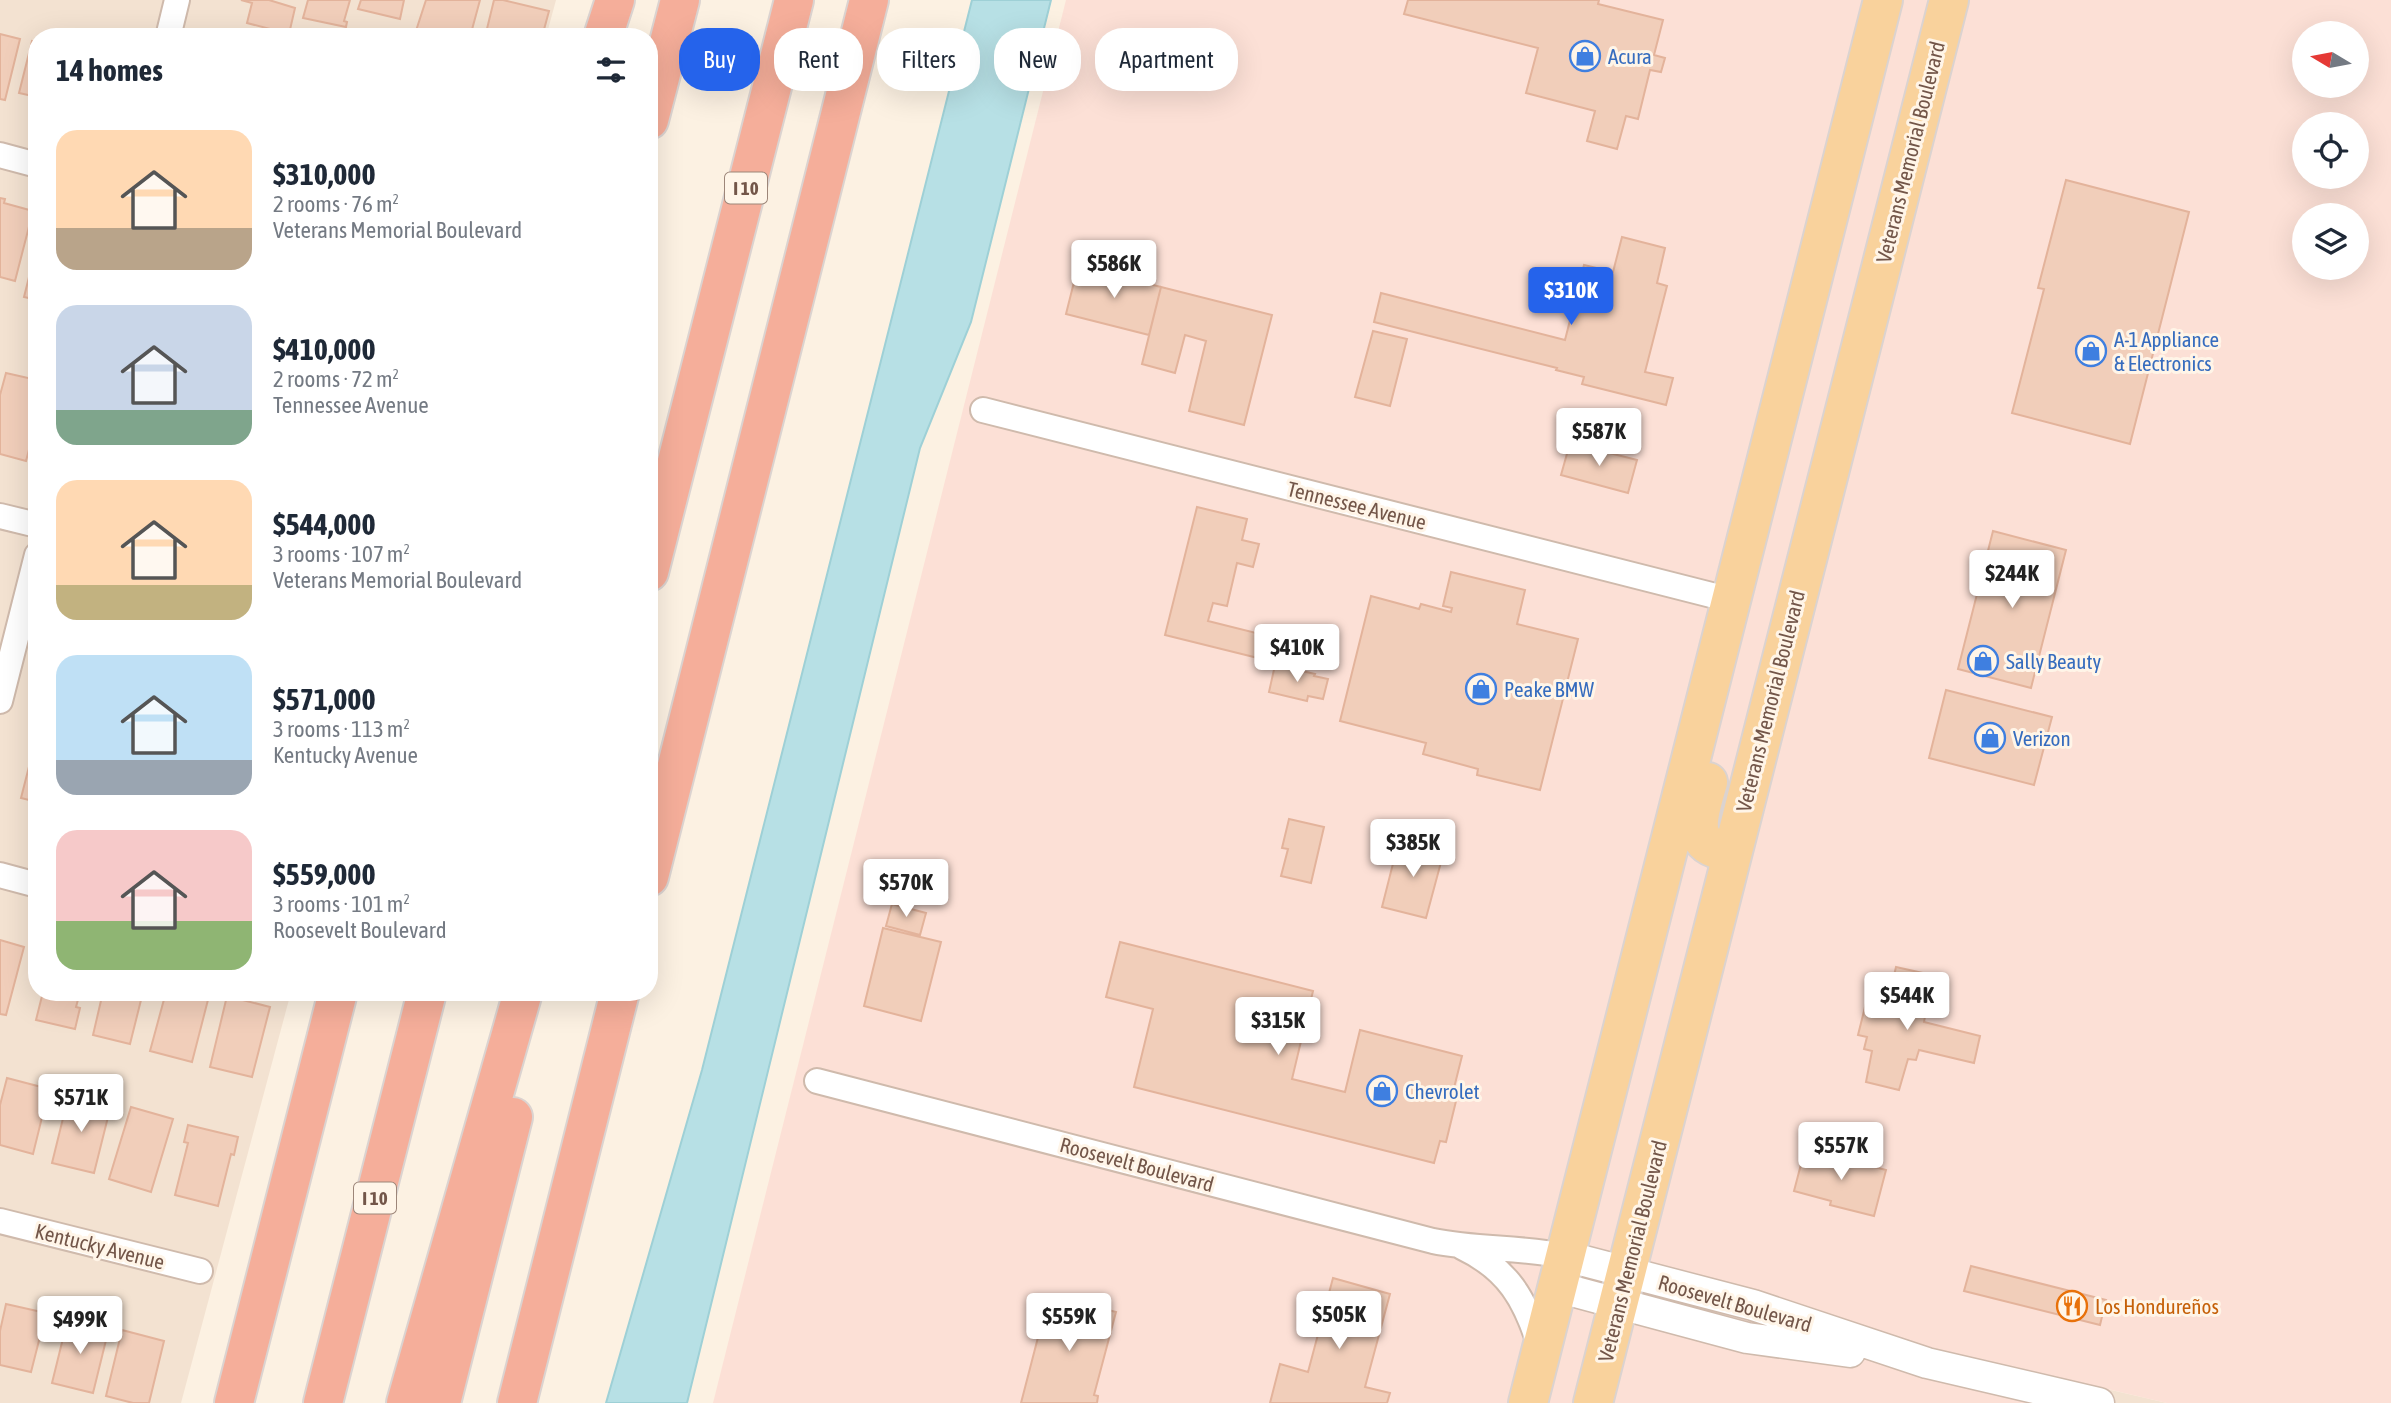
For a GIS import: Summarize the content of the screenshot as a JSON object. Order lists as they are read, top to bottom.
{
  "streets": {
    "highway": ["I 10"],
    "main road": ["Veterans Memorial Boulevard"],
    "street": ["Tennessee Avenue", "Roosevelt Boulevard", "Kentucky Avenue"]
  },
  "crossings": [
    ["Veterans Memorial Boulevard", "Roosevelt Boulevard"]
  ],
  "places": {
    "shop": [
      "Acura",
      "A-1 Appliance & Electronics",
      "Sally Beauty",
      "Peake BMW",
      "Verizon",
      "Chevrolet"
    ],
    "restaurant": ["Los Hondureños"]
  },
  "north": "left",
  "page": {
    "chip": [
      "Buy",
      "Rent",
      "Filters",
      "New",
      "Apartment"
    ],
    "heading": "14 homes",
    "list": [
      {
        "name": "$310,000",
        "note": "2 rooms · 76 m² · Veterans Memorial Boulevard"
      },
      {
        "name": "$410,000",
        "note": "2 rooms · 72 m² · Tennessee Avenue"
      },
      {
        "name": "$544,000",
        "note": "3 rooms · 107 m² · Veterans Memorial Boulevard"
      },
      {
        "name": "$571,000",
        "note": "3 rooms · 113 m² · Kentucky Avenue"
      },
      {
        "name": "$559,000",
        "note": "3 rooms · 101 m² · Roosevelt Boulevard"
      }
    ],
    "price": [
      "$586K",
      "$310K",
      "$587K",
      "$244K",
      "$410K",
      "$385K",
      "$570K",
      "$544K",
      "$315K",
      "$571K",
      "$557K",
      "$505K",
      "$559K",
      "$499K"
    ]
  }
}
